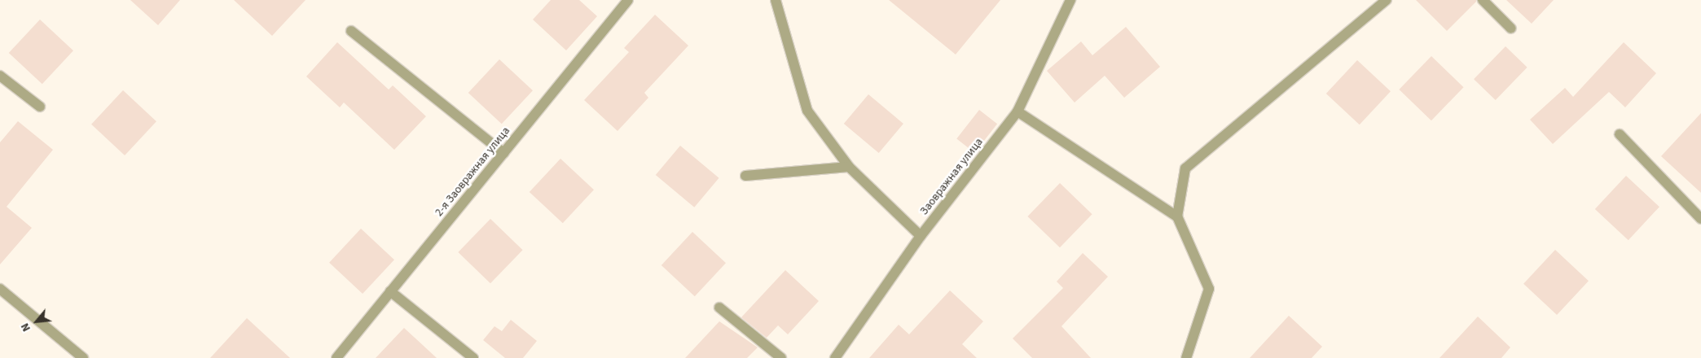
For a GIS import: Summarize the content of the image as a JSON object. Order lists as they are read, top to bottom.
{
  "streets": {
    "street": ["2-я Заовражная улица", "Заовражная улица"]
  },
  "north": "bottom left"
}
